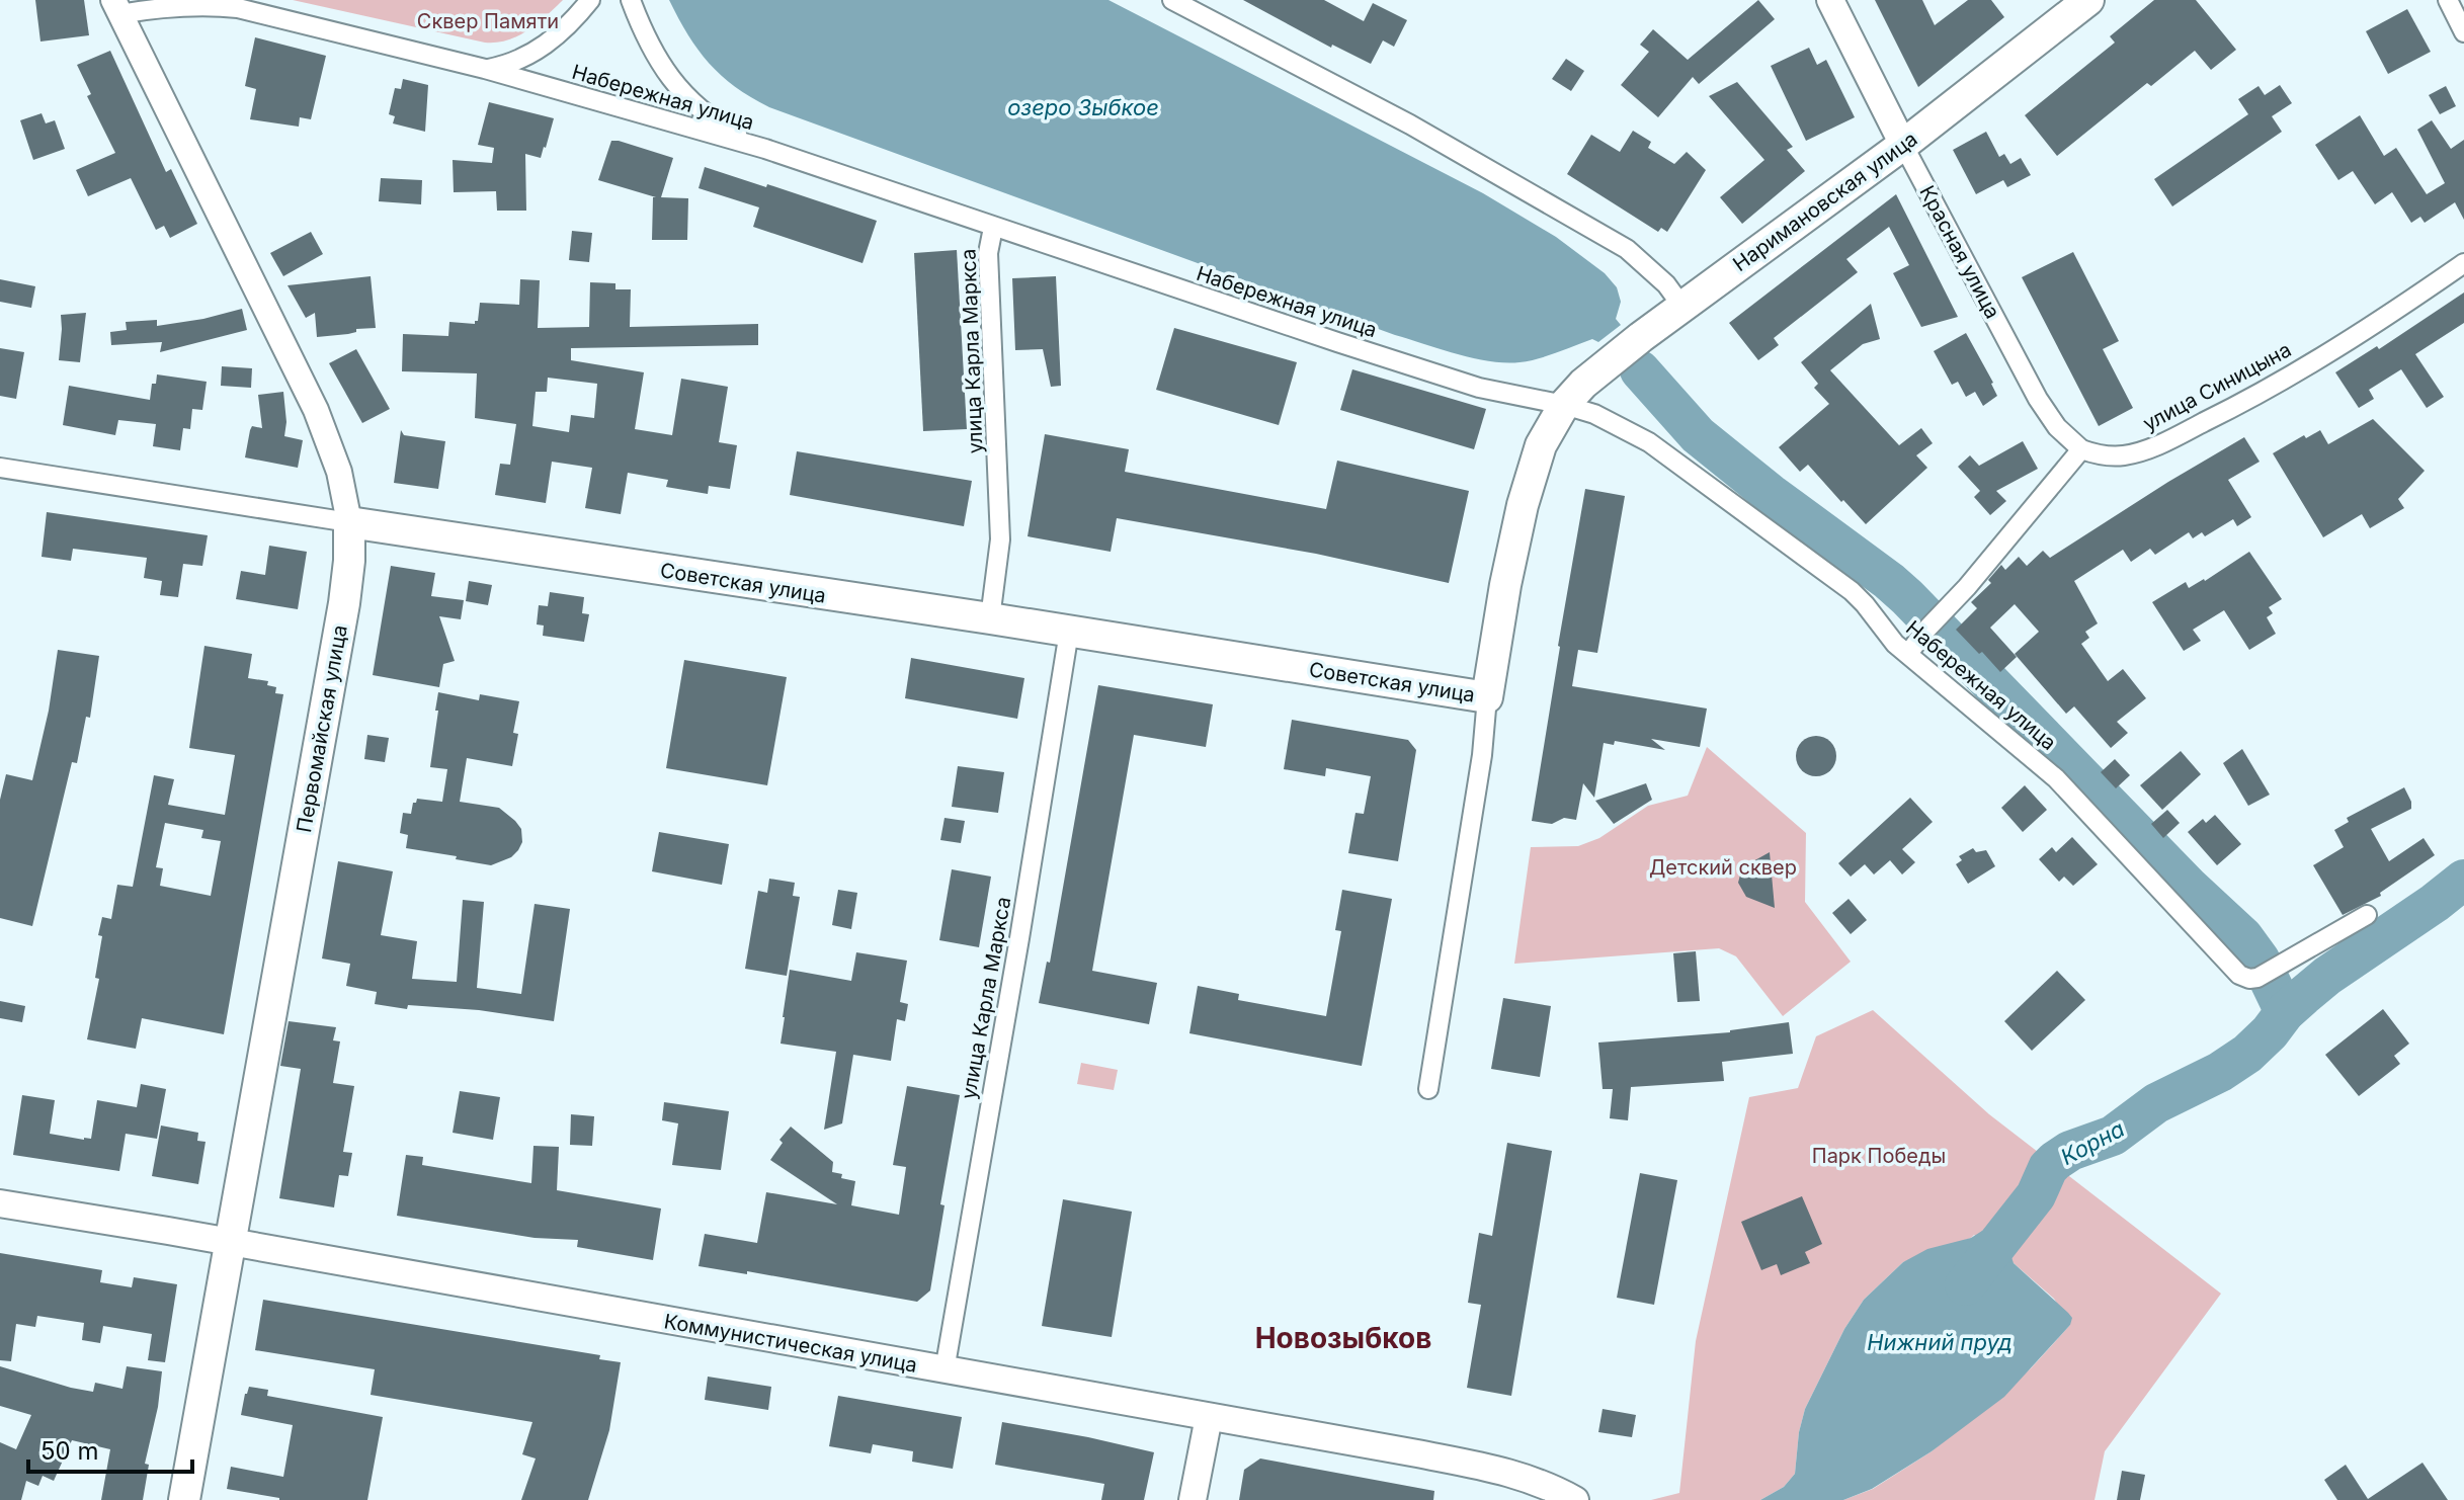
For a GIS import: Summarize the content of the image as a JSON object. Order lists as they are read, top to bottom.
{
  "streets": {
    "main road": [
      "Наримановская улица",
      "Красная улица",
      "Советская улица",
      "Первомайская улица",
      "Коммунистическая улица"
    ],
    "street": ["Набережная улица", "улица Карла Маркса", "улица Синицына"]
  },
  "crossings": [
    ["Набережная улица", "Наримановская улица"],
    ["Набережная улица", "улица Карла Маркса"],
    ["Набережная улица", "Первомайская улица"],
    ["Наримановская улица", "Красная улица"],
    ["Наримановская улица", "Советская улица"],
    ["Красная улица", "улица Синицына"],
    ["улица Карла Маркса", "Советская улица"],
    ["улица Карла Маркса", "Коммунистическая улица"],
    ["Советская улица", "Первомайская улица"],
    ["Первомайская улица", "Коммунистическая улица"]
  ],
  "districts": ["Новозыбков"],
  "water": ["озеро Зыбкое", "Корна", "Нижний пруд"],
  "parks": ["Сквер Памяти", "Детский сквер", "Парк Победы"],
  "scale_bar": "50 m"
}
